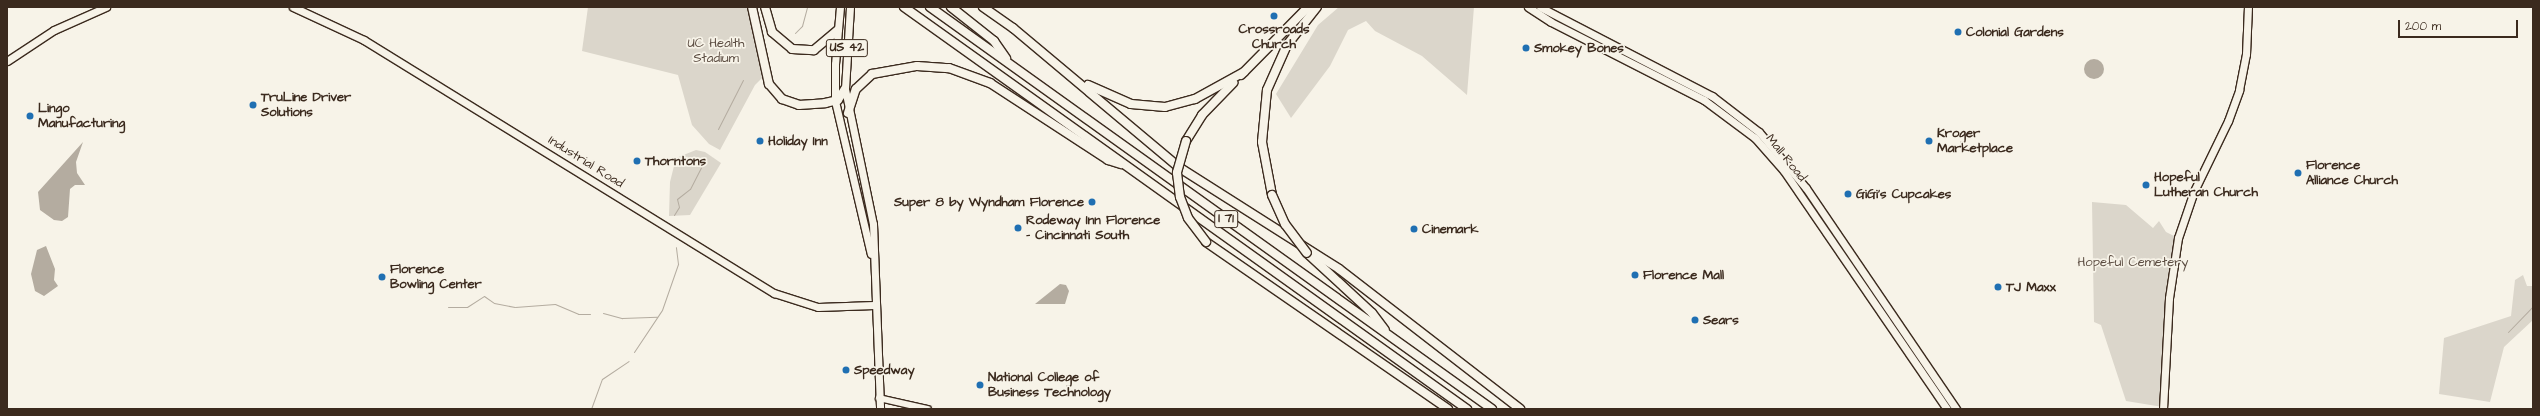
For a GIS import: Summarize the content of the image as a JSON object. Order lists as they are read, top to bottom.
{
  "streets": {
    "highway": ["I 71"],
    "main road": ["US 42", "Mall Road", "Industrial Road"]
  },
  "crossings": [
    ["US 42", "Industrial Road"]
  ],
  "parks": ["UC Health Stadium", "Hopeful Cemetery"],
  "places": [
    "Crossroads Church",
    "Colonial Gardens",
    "Smokey Bones",
    "TruLine Driver Solutions",
    "Lingo Manufacturing",
    "Holiday Inn",
    "Kroger Marketplace",
    "Thorntons",
    "Florence Alliance Church",
    "Hopeful Lutheran Church",
    "GiGi's Cupcakes",
    "Super 8 by Wyndham Florence",
    "Rodeway Inn Florence - Cincinnati South",
    "Cinemark",
    "Florence Mall",
    "Florence Bowling Center",
    "TJ Maxx",
    "Sears",
    "Speedway",
    "National College of Business Technology"
  ],
  "scale_bar": "200 m"
}
